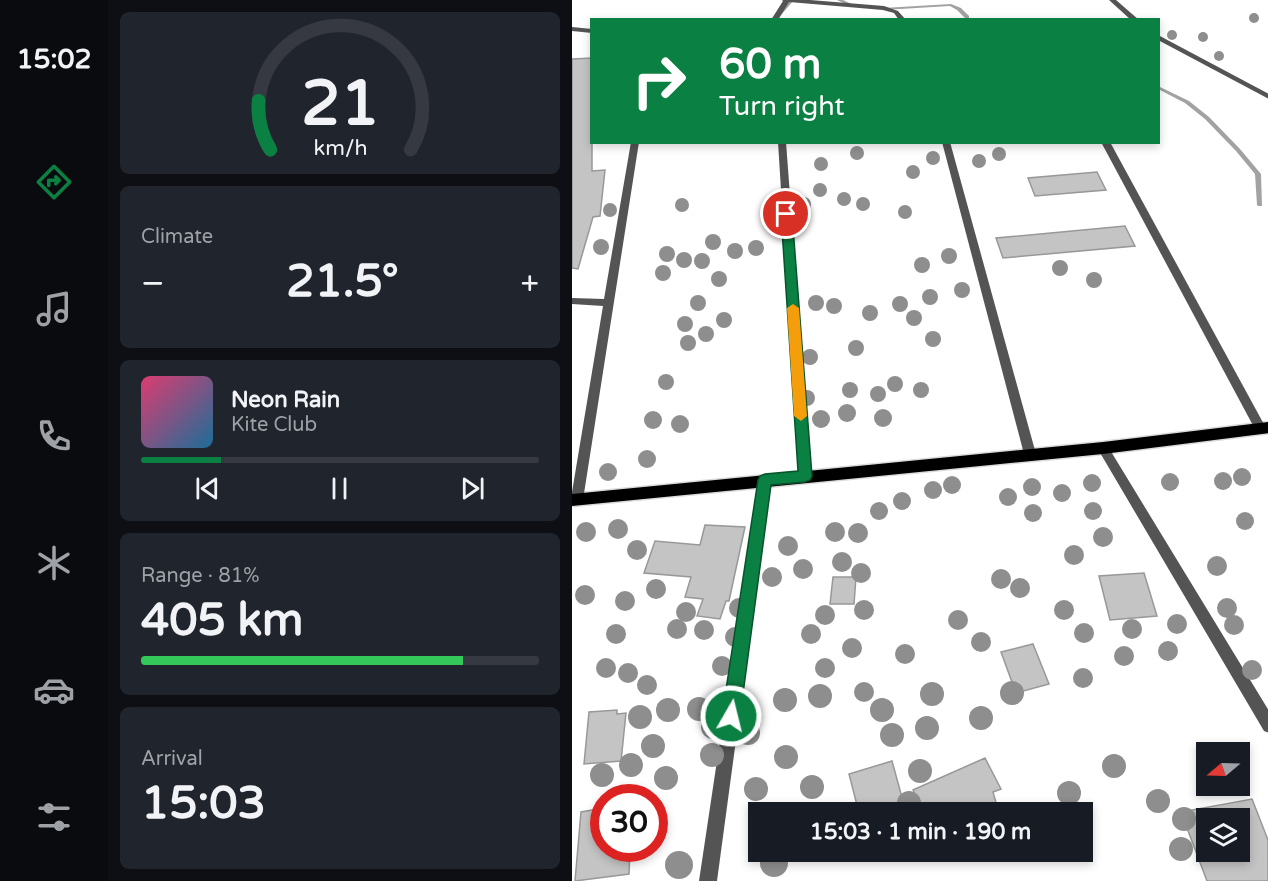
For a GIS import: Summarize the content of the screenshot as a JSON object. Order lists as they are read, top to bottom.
{
  "north": "left",
  "page": {
    "tabs": "15:02",
    "turn": ["60 m", "Turn right"],
    "tile": [
      "Climate",
      ["Range · 81%", "405 km"],
      ["Arrival", "15:03"]
    ],
    "heat": ["−", "21.5°", "+"],
    "song": ["Neon Rain", "Kite Club"],
    "limit": "30",
    "trip": "15:03 · 1 min · 190 m",
    "gauge": ["21", "km/h"]
  }
}
